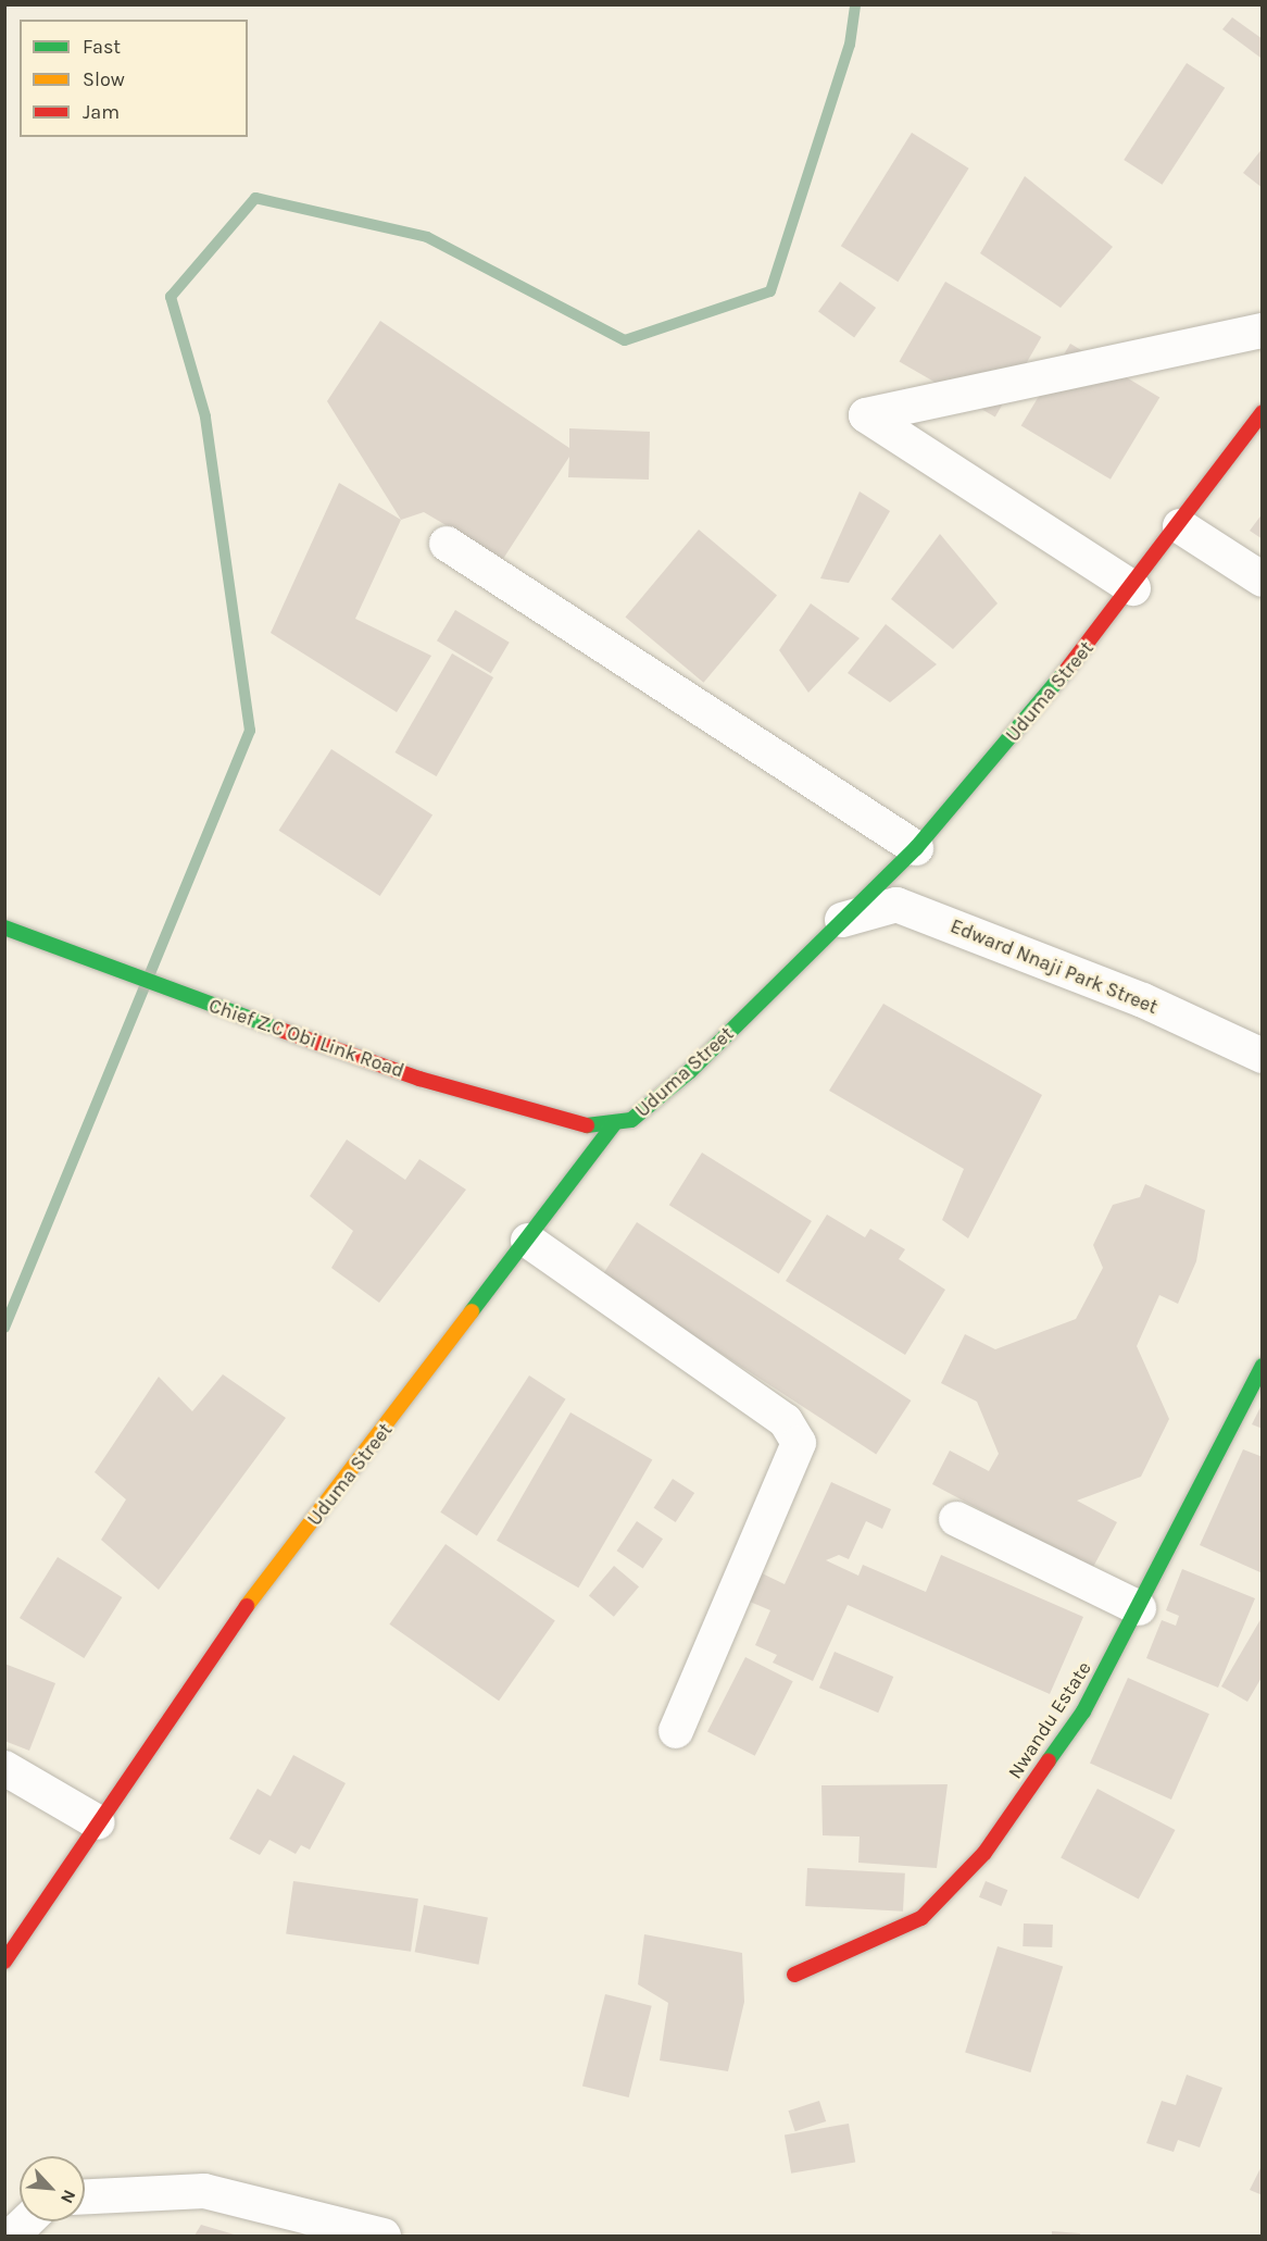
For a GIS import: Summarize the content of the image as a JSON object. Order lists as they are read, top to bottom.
{
  "streets": {
    "street": [
      "Uduma Street",
      "Edward Nnaji Park Street",
      "Chief Z.C Obi Link Road",
      "Nwandu Estate"
    ]
  },
  "crossings": [
    ["Uduma Street", "Edward Nnaji Park Street"],
    ["Uduma Street", "Chief Z.C Obi Link Road"]
  ],
  "legend": ["Fast", "Slow", "Jam"],
  "north": "bottom right"
}
